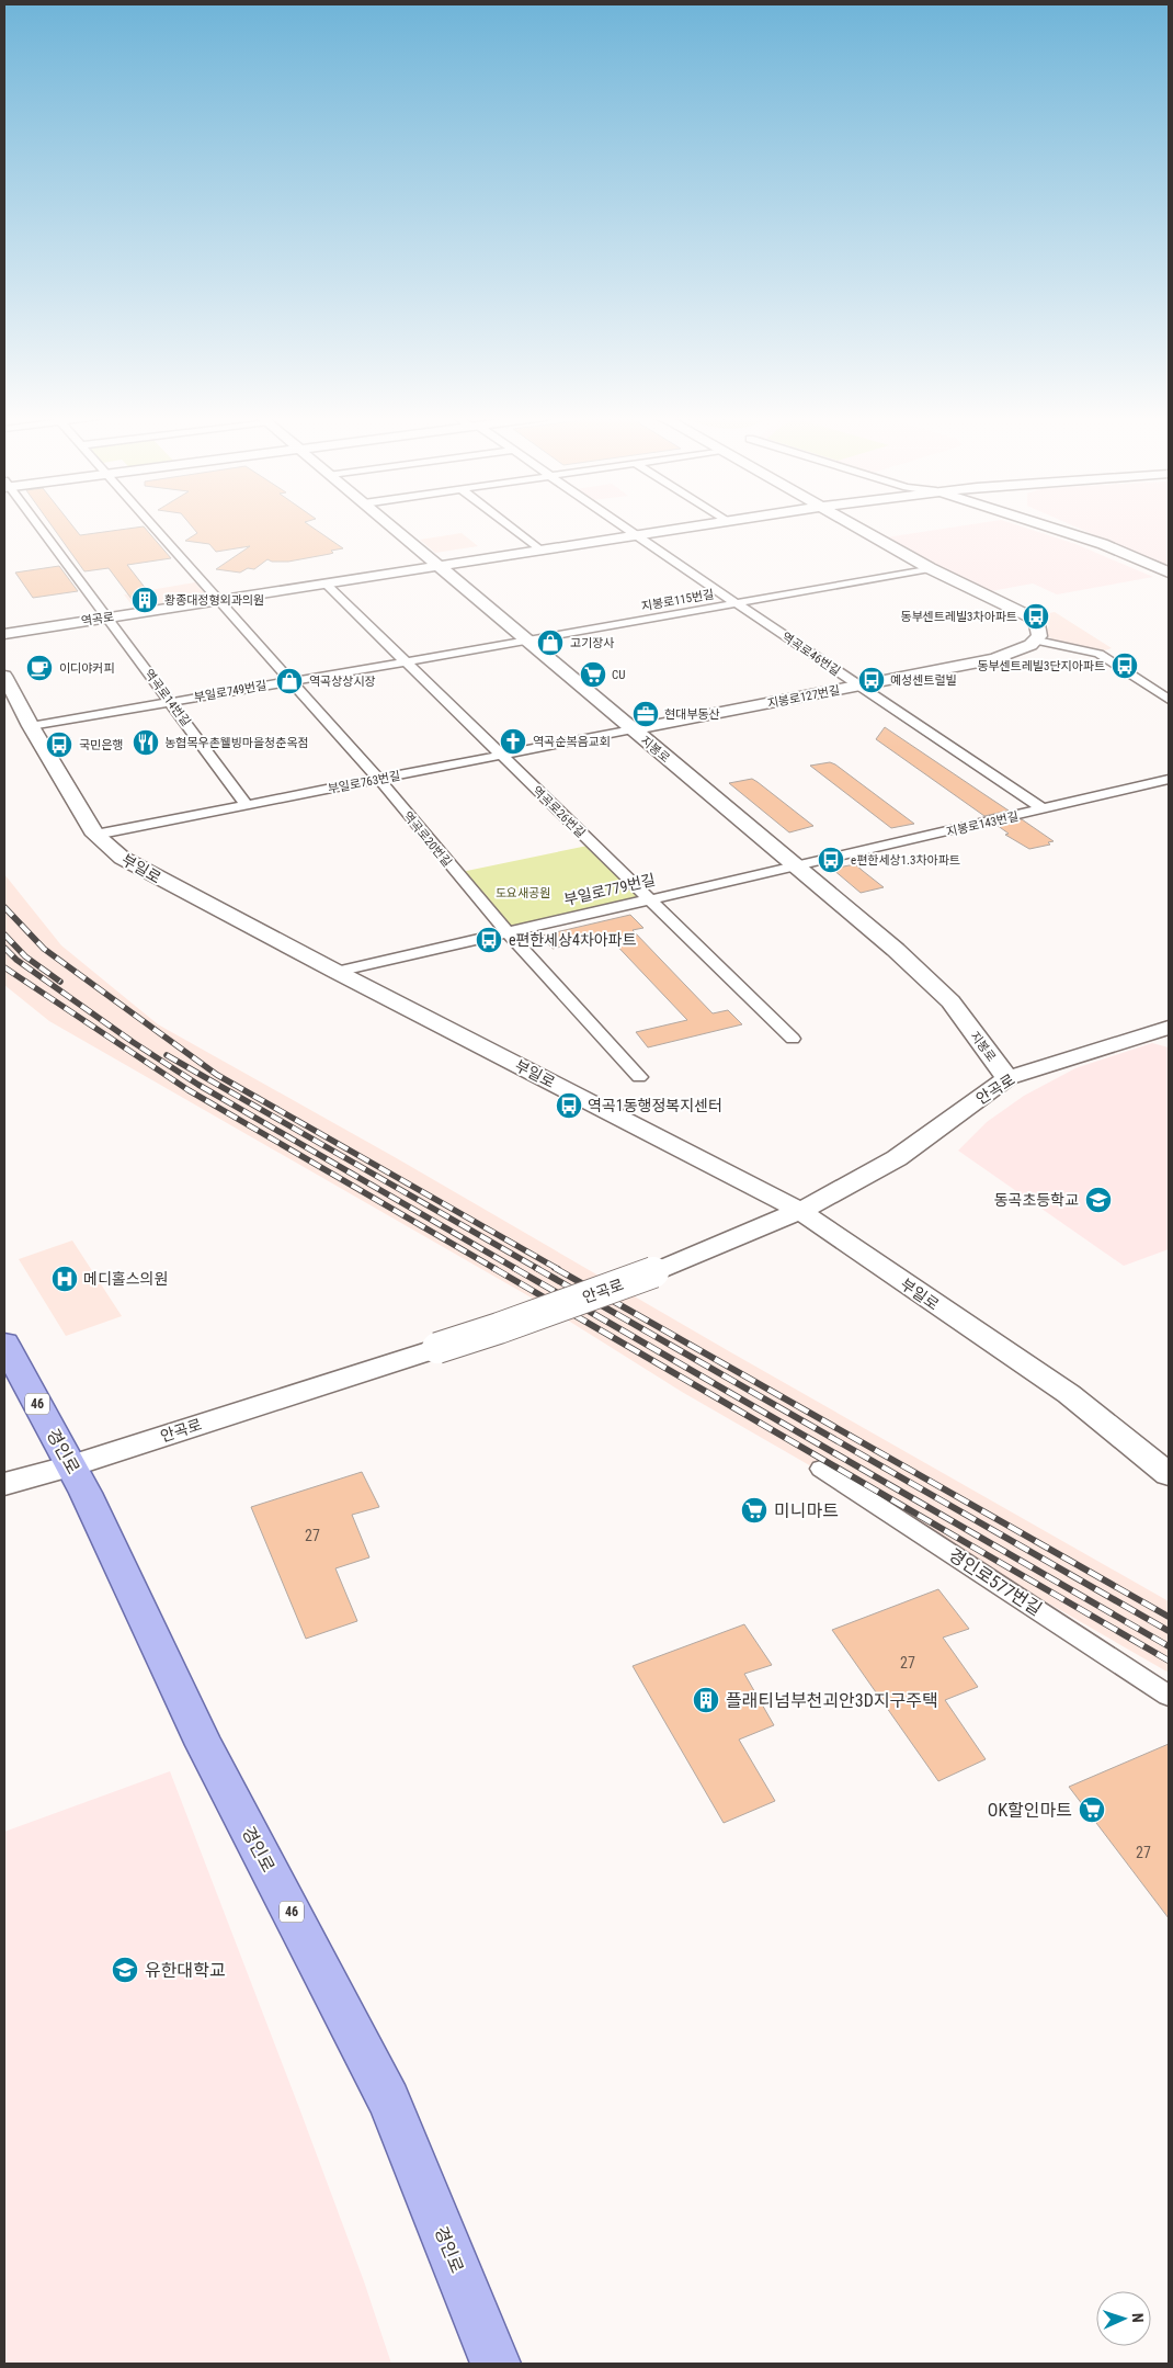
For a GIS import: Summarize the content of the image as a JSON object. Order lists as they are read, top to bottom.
{
  "streets": {
    "main road": ["46", "경인로"],
    "street": [
      "지봉로115번길",
      "역곡로",
      "역곡로46번길",
      "부일로749번길",
      "지봉로127번길",
      "역곡로14번길",
      "지봉로",
      "부일로763번길",
      "역곡로26번길",
      "지봉로143번길",
      "역곡로20번길",
      "부일로",
      "부일로779번길",
      "안곡로",
      "경인로577번길"
    ]
  },
  "crossings": [
    ["지봉로115번길", "역곡로46번길"],
    ["지봉로115번길", "부일로749번길"],
    ["지봉로115번길", "지봉로"],
    ["역곡로", "역곡로46번길"],
    ["역곡로", "역곡로14번길"],
    ["역곡로", "지봉로"],
    ["역곡로", "역곡로26번길"],
    ["역곡로", "역곡로20번길"],
    ["역곡로46번길", "지봉로127번길"],
    ["역곡로46번길", "지봉로143번길"],
    ["부일로749번길", "역곡로14번길"],
    ["부일로749번길", "지봉로"],
    ["부일로749번길", "역곡로26번길"],
    ["부일로749번길", "역곡로20번길"],
    ["부일로749번길", "부일로"],
    ["지봉로127번길", "지봉로"],
    ["지봉로127번길", "부일로763번길"],
    ["역곡로14번길", "부일로763번길"],
    ["지봉로", "부일로763번길"],
    ["지봉로", "지봉로143번길"],
    ["지봉로", "부일로779번길"],
    ["지봉로", "안곡로"],
    ["부일로763번길", "역곡로26번길"],
    ["부일로763번길", "역곡로20번길"],
    ["부일로763번길", "부일로"],
    ["역곡로26번길", "부일로779번길"],
    ["지봉로143번길", "부일로779번길"],
    ["역곡로20번길", "부일로779번길"],
    ["부일로", "부일로779번길"],
    ["부일로", "안곡로"],
    ["안곡로", "경인로"]
  ],
  "parks": ["도요새공원"],
  "places": {
    "building": ["황종대정형외과의원", "플래티넘부천괴안3D지구주택"],
    "bus stop": [
      "동부센트레빌3차아파트",
      "동부센트레빌3단지아파트",
      "예성센트럴빌",
      "국민은행",
      "e편한세상1.3차아파트",
      "e편한세상4차아파트",
      "역곡1동행정복지센터"
    ],
    "shop": ["고기장사", "역곡상상시장"],
    "cafe": ["이디야커피"],
    "supermarket": ["CU", "미니마트", "OK할인마트"],
    "office": ["현대부동산"],
    "church": ["역곡순복음교회"],
    "restaurant": ["농협목우촌웰빙마을청춘옥점"],
    "school or university": ["동곡초등학교", "유한대학교"],
    "hospital": ["메디홀스의원"]
  },
  "house_numbers": ["27", "27", "27"],
  "north": "right"
}
